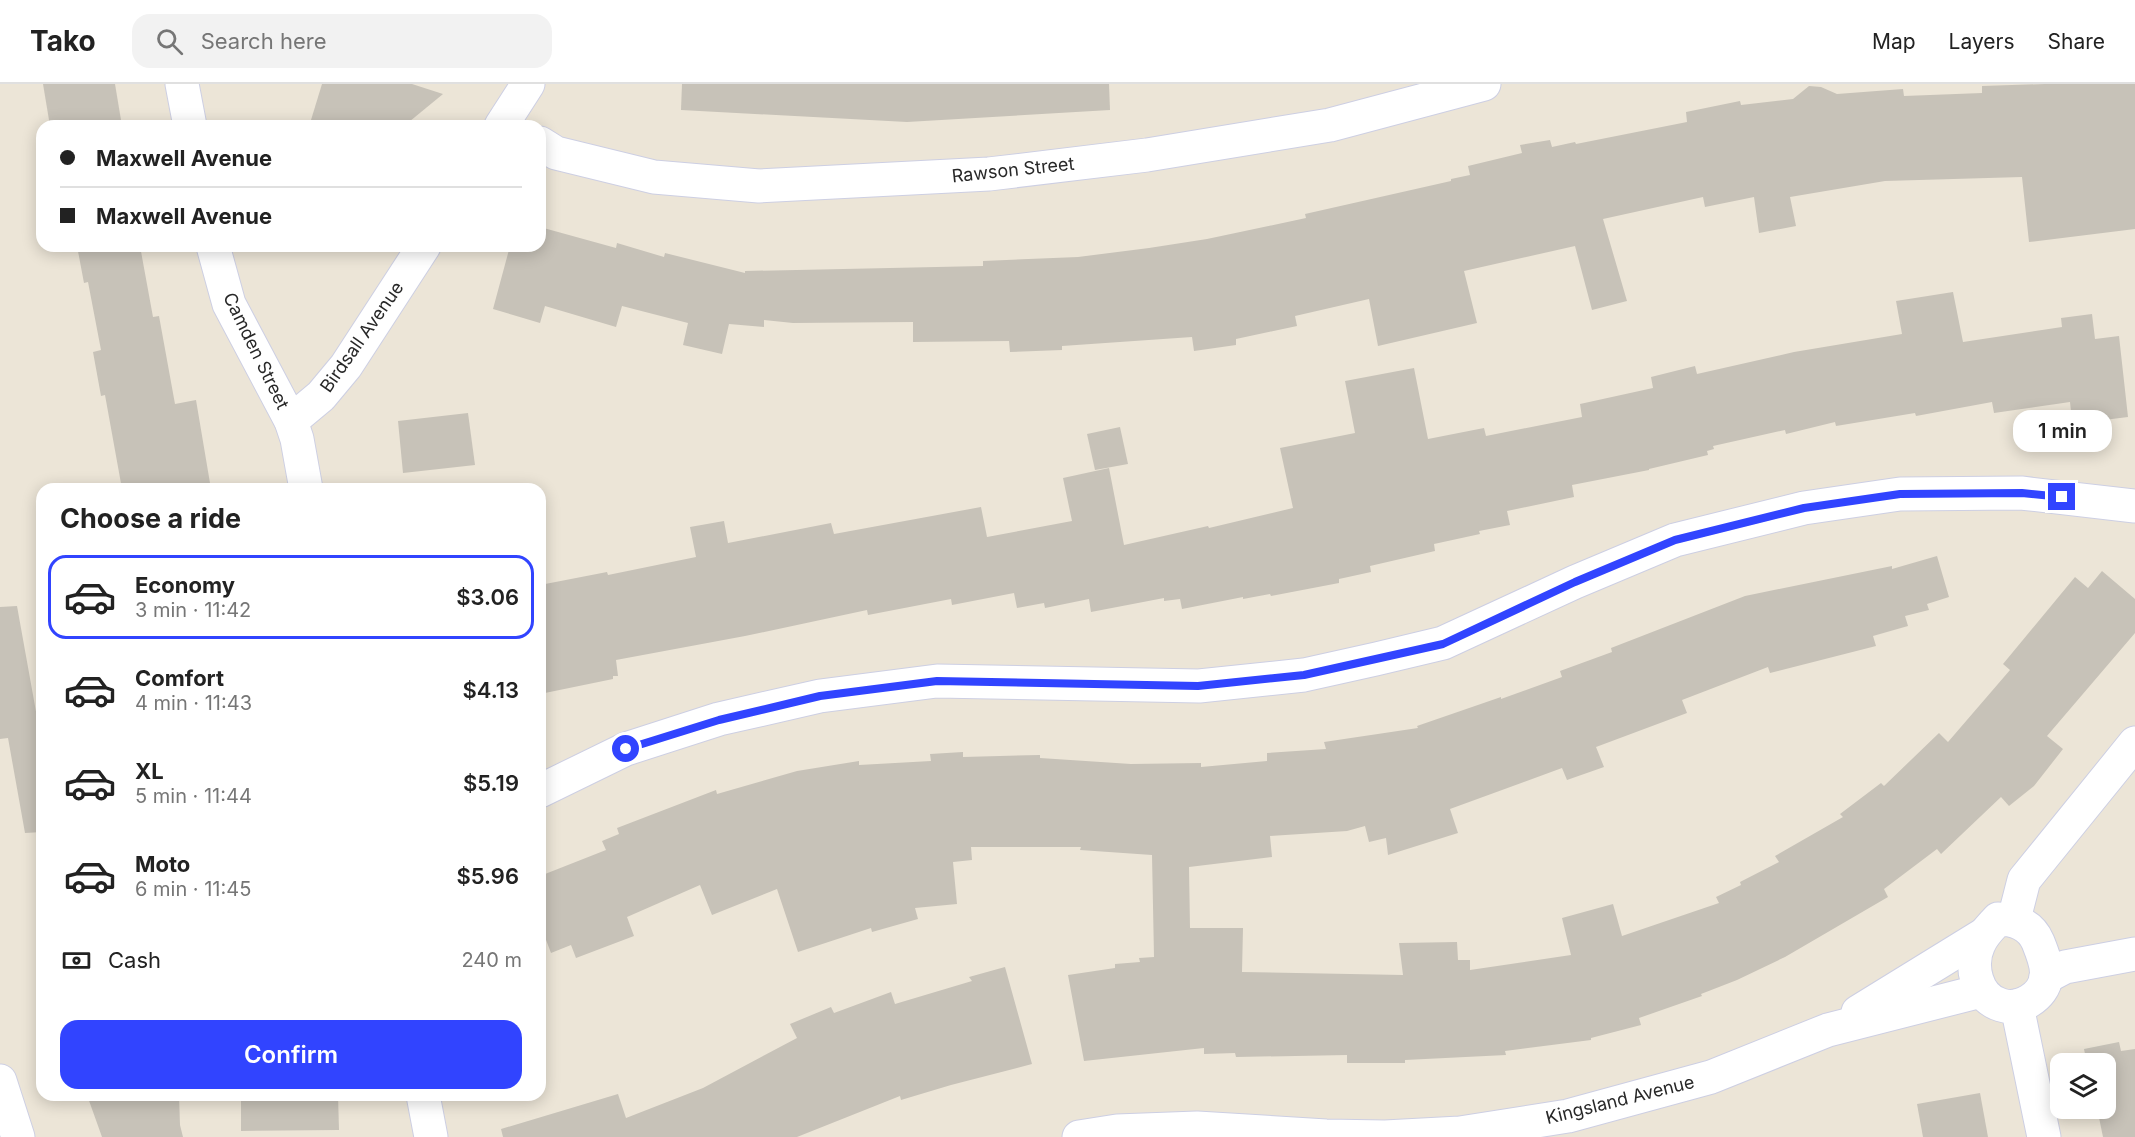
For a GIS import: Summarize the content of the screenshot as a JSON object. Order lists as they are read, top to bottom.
{
  "streets": {
    "street": [
      "Rawson Street",
      "Birdsall Avenue",
      "Camden Street",
      "Kingsland Avenue"
    ]
  },
  "crossings": [
    ["Birdsall Avenue", "Camden Street"]
  ],
  "page": {
    "header": "Tako",
    "search": "Search here",
    "nav": ["Map", "Layers", "Share"],
    "banner": ["Maxwell Avenue", "Maxwell Avenue"],
    "bubble": "1 min",
    "heading": "Choose a ride",
    "list": [
      {
        "name": "Economy",
        "note": "3 min · 11:42",
        "value": "$3.06"
      },
      {
        "name": "Comfort",
        "note": "4 min · 11:43",
        "value": "$4.13"
      },
      {
        "name": "XL",
        "note": "5 min · 11:44",
        "value": "$5.19"
      },
      {
        "name": "Moto",
        "note": "6 min · 11:45",
        "value": "$5.96"
      }
    ],
    "pay": ["Cash", "240 m"],
    "buttons": "Confirm"
  }
}
